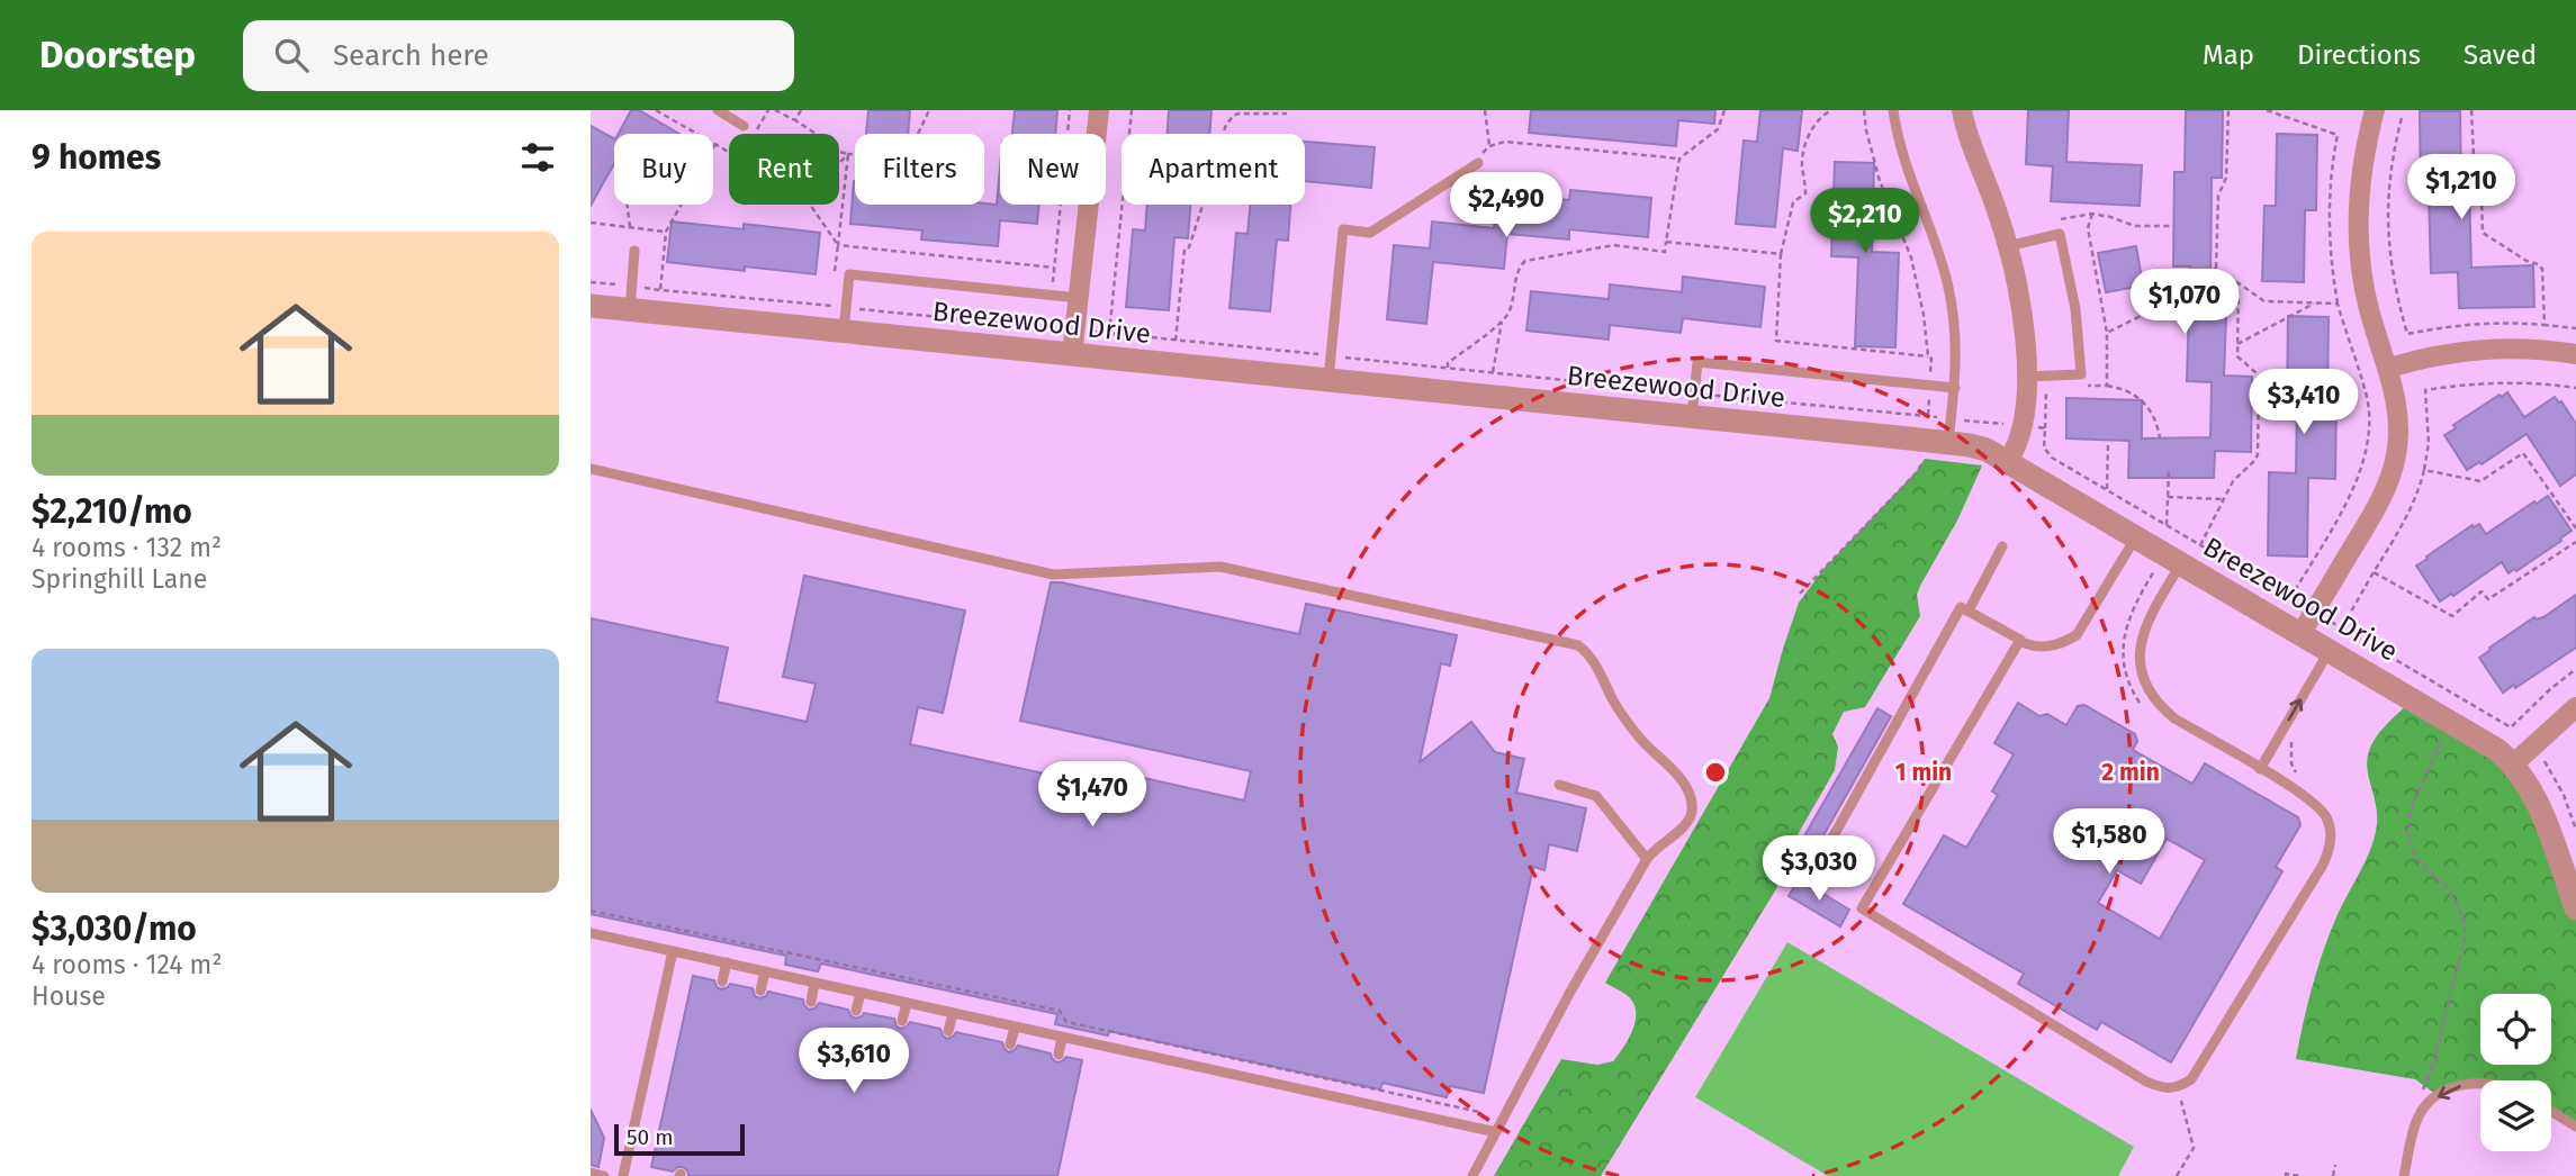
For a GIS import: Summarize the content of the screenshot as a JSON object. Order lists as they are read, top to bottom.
{
  "streets": {
    "street": ["Breezewood Drive"]
  },
  "scale_bar": "50 m",
  "page": {
    "header": "Doorstep",
    "search": "Search here",
    "nav": ["Map", "Directions", "Saved"],
    "heading": "9 homes",
    "chip": [
      "Buy",
      "Rent",
      "Filters",
      "New",
      "Apartment"
    ],
    "price": [
      "$1,210",
      "$2,490",
      "$2,210",
      "$1,070",
      "$3,410",
      "$1,470",
      "$1,580",
      "$3,030",
      "$3,610"
    ],
    "list": [
      {
        "name": "$2,210/mo",
        "note": "4 rooms · 132 m² · Springhill Lane"
      },
      {
        "name": "$3,030/mo",
        "note": "4 rooms · 124 m² · House"
      }
    ],
    "scale": "50 m"
  },
  "rings": ["1 min", "2 min"]
}
